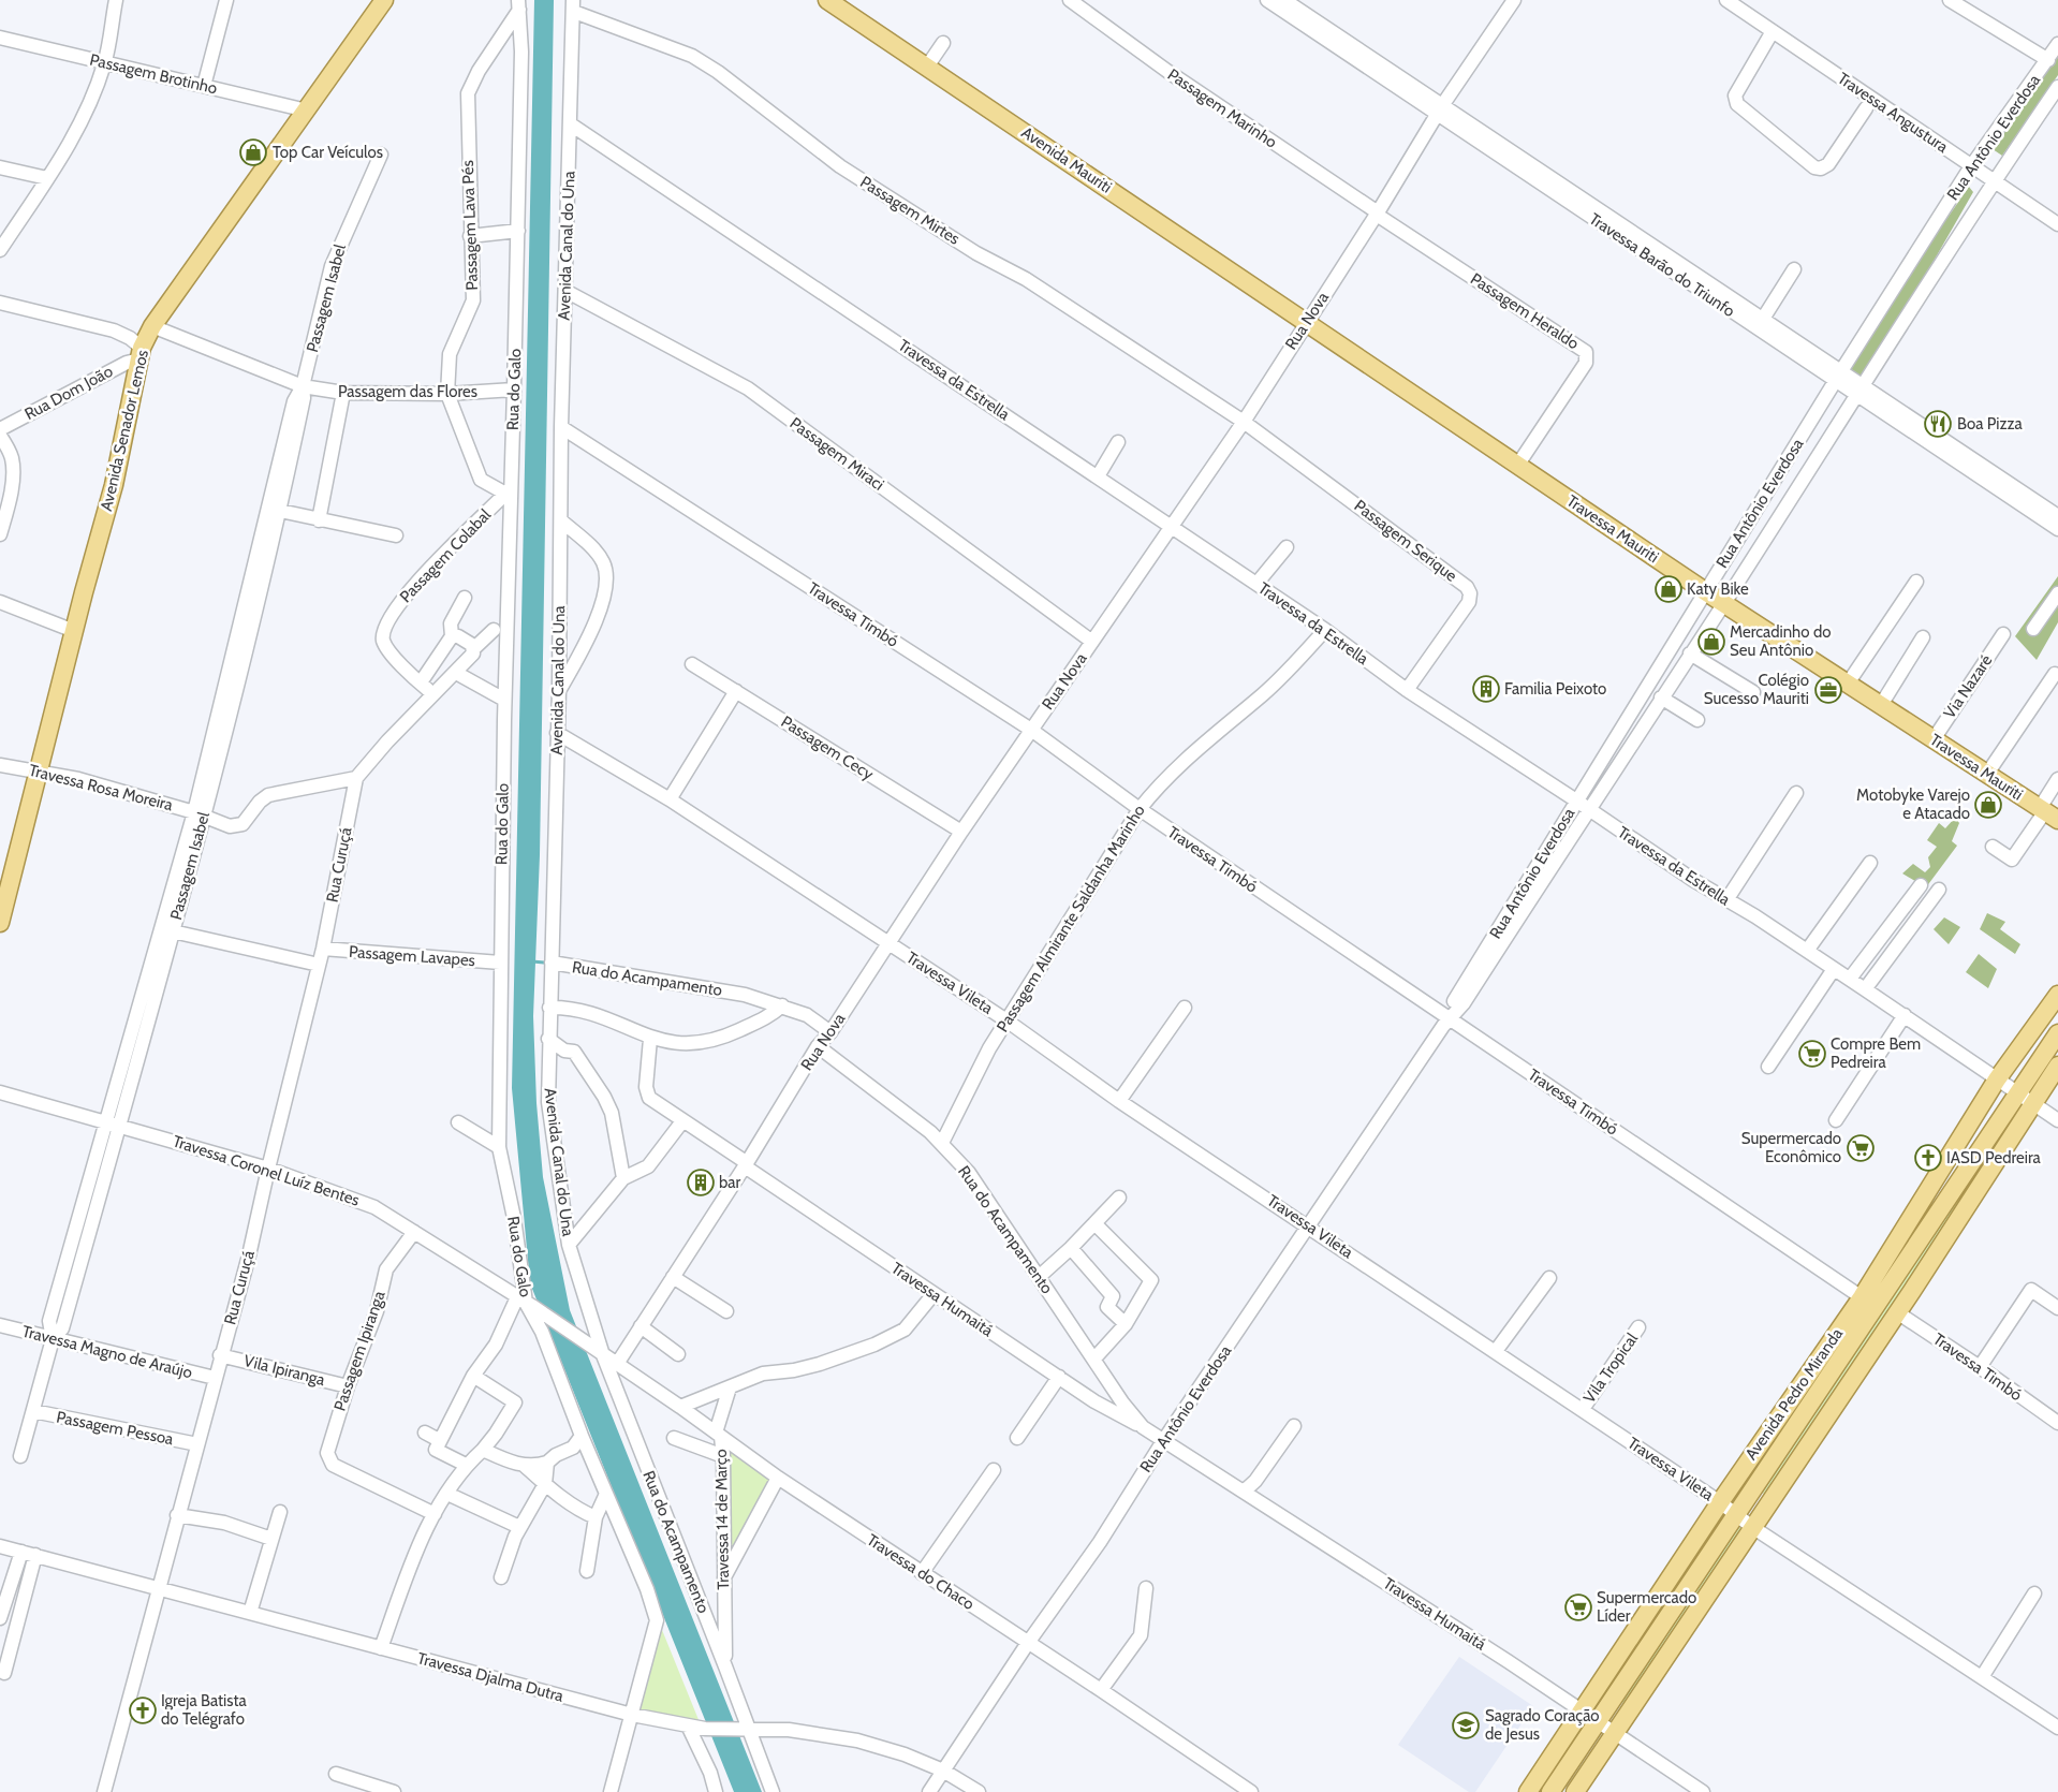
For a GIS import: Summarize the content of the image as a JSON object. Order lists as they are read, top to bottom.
{
  "streets": {
    "main road": [
      "Avenida Mauriti",
      "Avenida Senador Lemos",
      "Travessa Mauriti",
      "Avenida Pedro Miranda"
    ],
    "street": [
      "Passagem Brotinho",
      "Passagem Marinho",
      "Travessa Angustura",
      "Rua Antônio Everdosa",
      "Passagem Mirtes",
      "Passagem Lava Pés",
      "Avenida Canal do Una",
      "Travessa Barão do Triunfo",
      "Passagem Isabel",
      "Passagem Heraldo",
      "Rua Nova",
      "Travessa da Estrella",
      "Rua do Galo",
      "Passagem das Flores",
      "Rua Dom João",
      "Passagem Miraci",
      "Passagem Serique",
      "Passagem Colabal",
      "Travessa Timbó",
      "Via Nazaré",
      "Passagem Cecy",
      "Travessa Rosa Moreira",
      "Rua Curuçá",
      "Passagem Almirante Saldanha Marinho",
      "Passagem Lavapes",
      "Rua do Acampamento",
      "Travessa Vileta",
      "Travessa Coronel Luíz Bentes",
      "Travessa Humaitá",
      "Passagem Ipiranga",
      "Travessa Magno de Araújo",
      "Vila Tropical",
      "Vila Ipiranga",
      "Passagem Pessoa",
      "Travessa 14 de Março",
      "Travessa do Chaco",
      "Travessa Djalma Dutra"
    ]
  },
  "crossings": [
    ["Passagem Brotinho", "Avenida Senador Lemos"],
    ["Passagem Marinho", "Passagem Heraldo"],
    ["Passagem Marinho", "Rua Nova"],
    ["Travessa Angustura", "Rua Antônio Everdosa"],
    ["Rua Antônio Everdosa", "Travessa Barão do Triunfo"],
    ["Rua Antônio Everdosa", "Travessa da Estrella"],
    ["Rua Antônio Everdosa", "Travessa Mauriti"],
    ["Rua Antônio Everdosa", "Travessa Timbó"],
    ["Rua Antônio Everdosa", "Rua do Acampamento"],
    ["Rua Antônio Everdosa", "Travessa Vileta"],
    ["Rua Antônio Everdosa", "Travessa Humaitá"],
    ["Rua Antônio Everdosa", "Travessa do Chaco"],
    ["Rua Antônio Everdosa", "Travessa Djalma Dutra"],
    ["Avenida Mauriti", "Rua Nova"],
    ["Avenida Mauriti", "Travessa Mauriti"],
    ["Passagem Mirtes", "Avenida Canal do Una"],
    ["Passagem Mirtes", "Rua Nova"],
    ["Passagem Mirtes", "Passagem Serique"],
    ["Passagem Lava Pés", "Rua do Galo"],
    ["Passagem Lava Pés", "Passagem das Flores"],
    ["Passagem Lava Pés", "Passagem Colabal"],
    ["Avenida Canal do Una", "Travessa da Estrella"],
    ["Avenida Canal do Una", "Passagem Miraci"],
    ["Avenida Canal do Una", "Travessa Timbó"],
    ["Avenida Canal do Una", "Rua do Acampamento"],
    ["Avenida Canal do Una", "Travessa Vileta"],
    ["Avenida Canal do Una", "Travessa Coronel Luíz Bentes"],
    ["Avenida Canal do Una", "Travessa do Chaco"],
    ["Travessa Barão do Triunfo", "Rua Nova"],
    ["Passagem Isabel", "Passagem das Flores"],
    ["Passagem Isabel", "Travessa Rosa Moreira"],
    ["Passagem Isabel", "Travessa Coronel Luíz Bentes"],
    ["Passagem Isabel", "Travessa Magno de Araújo"],
    ["Passagem Isabel", "Passagem Pessoa"],
    ["Passagem Heraldo", "Rua Nova"],
    ["Passagem Heraldo", "Travessa Mauriti"],
    ["Rua Nova", "Travessa da Estrella"],
    ["Rua Nova", "Passagem Miraci"],
    ["Rua Nova", "Travessa Mauriti"],
    ["Rua Nova", "Passagem Serique"],
    ["Rua Nova", "Travessa Timbó"],
    ["Rua Nova", "Passagem Cecy"],
    ["Rua Nova", "Rua do Acampamento"],
    ["Rua Nova", "Travessa Vileta"],
    ["Rua Nova", "Travessa Humaitá"],
    ["Rua Nova", "Travessa do Chaco"],
    ["Travessa da Estrella", "Passagem Serique"],
    ["Travessa da Estrella", "Passagem Almirante Saldanha Marinho"],
    ["Travessa da Estrella", "Avenida Pedro Miranda"],
    ["Rua do Galo", "Passagem das Flores"],
    ["Rua do Galo", "Passagem Colabal"],
    ["Rua do Galo", "Passagem Lavapes"],
    ["Rua do Galo", "Travessa Coronel Luíz Bentes"],
    ["Rua do Galo", "Travessa Djalma Dutra"],
    ["Passagem das Flores", "Avenida Senador Lemos"],
    ["Rua Dom João", "Avenida Senador Lemos"],
    ["Avenida Senador Lemos", "Travessa Rosa Moreira"],
    ["Travessa Mauriti", "Via Nazaré"],
    ["Travessa Timbó", "Passagem Almirante Saldanha Marinho"],
    ["Travessa Timbó", "Avenida Pedro Miranda"],
    ["Travessa Rosa Moreira", "Rua Curuçá"],
    ["Rua Curuçá", "Passagem Lavapes"],
    ["Rua Curuçá", "Travessa Coronel Luíz Bentes"],
    ["Rua Curuçá", "Travessa Magno de Araújo"],
    ["Rua Curuçá", "Vila Ipiranga"],
    ["Rua Curuçá", "Passagem Pessoa"],
    ["Rua Curuçá", "Travessa Djalma Dutra"],
    ["Passagem Almirante Saldanha Marinho", "Rua do Acampamento"],
    ["Passagem Almirante Saldanha Marinho", "Travessa Vileta"],
    ["Rua do Acampamento", "Travessa Coronel Luíz Bentes"],
    ["Rua do Acampamento", "Travessa Humaitá"],
    ["Rua do Acampamento", "Travessa 14 de Março"],
    ["Rua do Acampamento", "Travessa do Chaco"],
    ["Rua do Acampamento", "Travessa Djalma Dutra"],
    ["Travessa Vileta", "Vila Tropical"],
    ["Travessa Vileta", "Avenida Pedro Miranda"],
    ["Travessa Coronel Luíz Bentes", "Passagem Ipiranga"],
    ["Travessa Coronel Luíz Bentes", "Travessa do Chaco"],
    ["Travessa Humaitá", "Avenida Pedro Miranda"],
    ["Passagem Ipiranga", "Vila Ipiranga"],
    ["Travessa 14 de Março", "Travessa do Chaco"]
  ],
  "places": {
    "shop": [
      "Top Car Veículos",
      "Katy Bike",
      "Mercadinho do Seu Antônio",
      "Motobyke Varejo e Atacado"
    ],
    "restaurant": ["Boa Pizza"],
    "building": ["Familia Peixoto", "bar"],
    "office": ["Colégio Sucesso Mauriti"],
    "supermarket": ["Compre Bem Pedreira", "Supermercado Econômico", "Supermercado Líder"],
    "church": ["IASD Pedreira", "Igreja Batista do Telégrafo"],
    "school or university": ["Sagrado Coração de Jesus"]
  }
}
